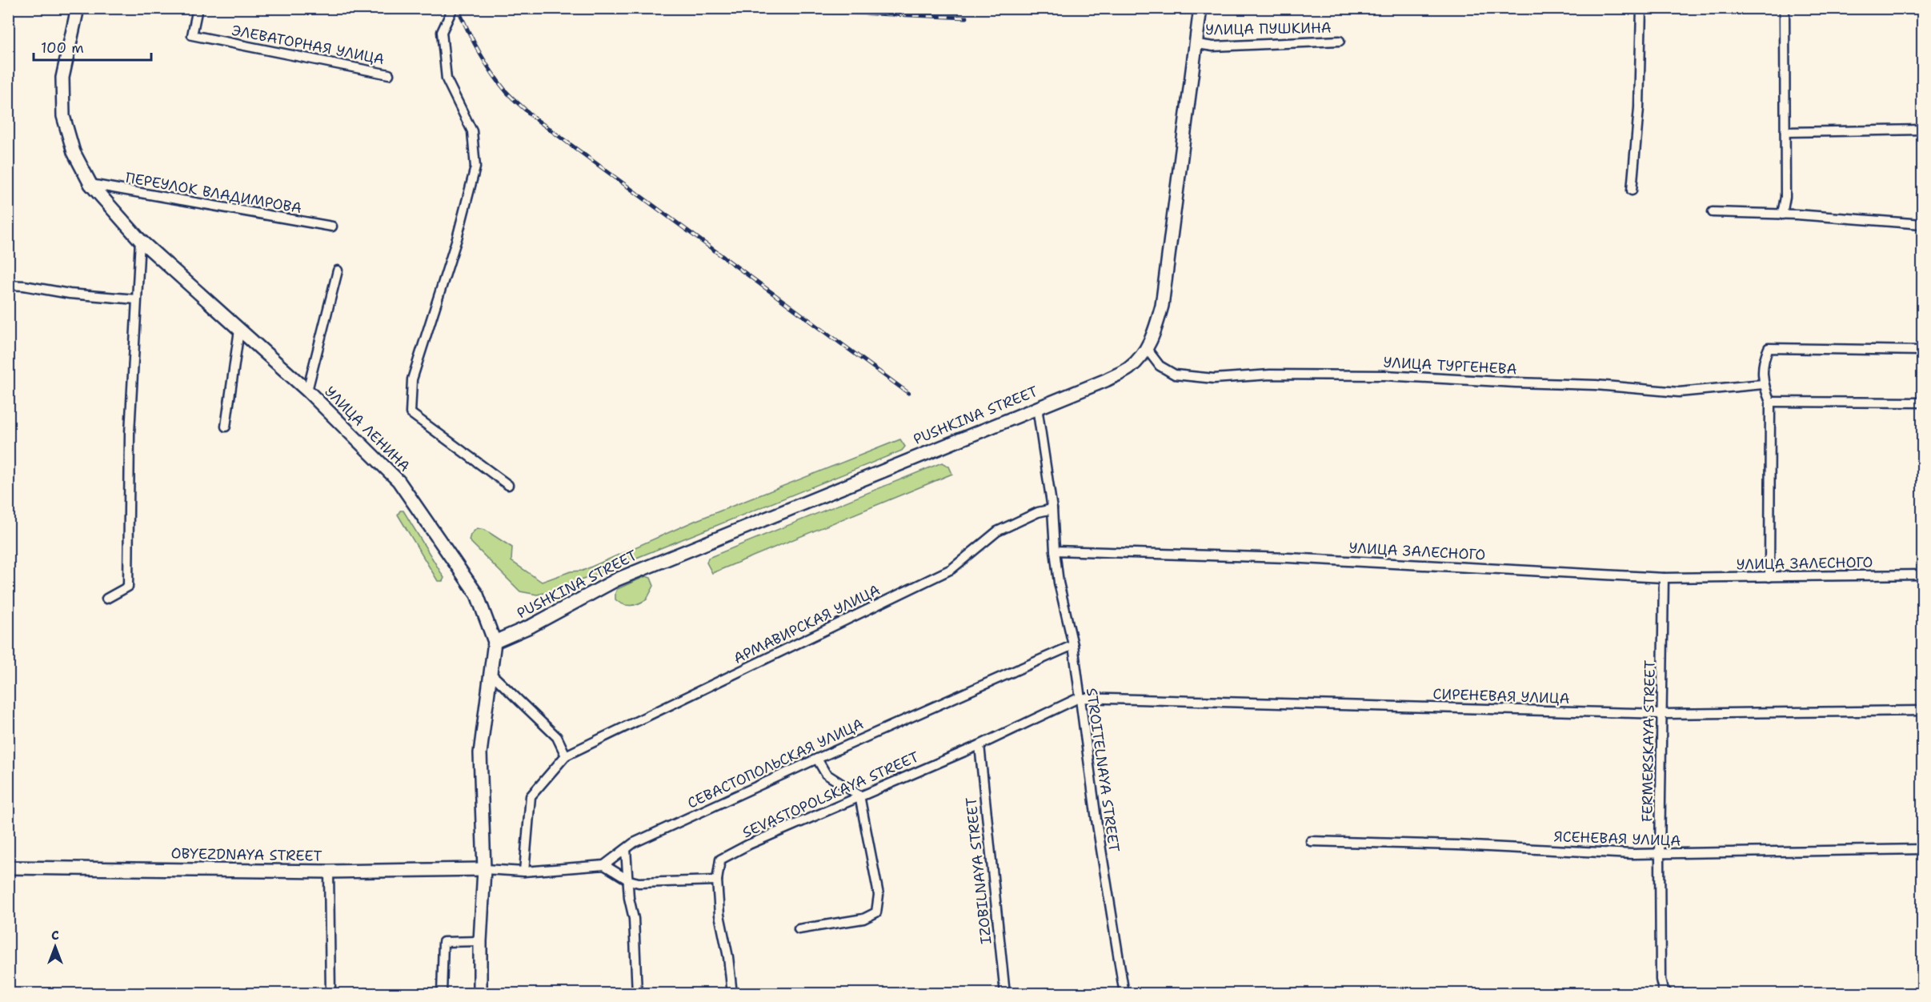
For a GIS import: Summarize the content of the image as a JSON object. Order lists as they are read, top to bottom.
{
  "streets": {
    "main road": ["PUSHKINA STREET", "УЛИЦА ЛЕНИНА", "OBYEZDNAYA STREET"],
    "street": [
      "УЛИЦА ПУШКИНА",
      "ЭЛЕВАТОРНАЯ УЛИЦА",
      "ПЕРЕУЛОК ВЛАДИМРОВА",
      "УЛИЦА ТУРГЕНЕВА",
      "УЛИЦА ЗАЛЕСНОГО",
      "АРМАВИРСКАЯ УЛИЦА",
      "СИРЕНЕВАЯ УЛИЦА",
      "FERMERSKAYA STREET",
      "СЕВАСТОПОЛЬСКАЯ УЛИЦА",
      "STROITELNAYA STREET",
      "SEVASTOPOLSKAYA STREET",
      "ЯСЕНЕВАЯ УЛИЦА",
      "IZOBILNAYA STREET"
    ]
  },
  "crossings": [
    ["УЛИЦА ПУШКИНА", "PUSHKINA STREET"],
    ["ПЕРЕУЛОК ВЛАДИМРОВА", "УЛИЦА ЛЕНИНА"],
    ["УЛИЦА ТУРГЕНЕВА", "PUSHKINA STREET"],
    ["PUSHKINA STREET", "УЛИЦА ЛЕНИНА"],
    ["УЛИЦА ЗАЛЕСНОГО", "FERMERSKAYA STREET"],
    ["УЛИЦА ЗАЛЕСНОГО", "STROITELNAYA STREET"],
    ["СИРЕНЕВАЯ УЛИЦА", "FERMERSKAYA STREET"],
    ["СИРЕНЕВАЯ УЛИЦА", "STROITELNAYA STREET"],
    ["СИРЕНЕВАЯ УЛИЦА", "SEVASTOPOLSKAYA STREET"],
    ["FERMERSKAYA STREET", "ЯСЕНЕВАЯ УЛИЦА"],
    ["СЕВАСТОПОЛЬСКАЯ УЛИЦА", "STROITELNAYA STREET"],
    ["STROITELNAYA STREET", "SEVASTOPOLSKAYA STREET"],
    ["SEVASTOPOLSKAYA STREET", "IZOBILNAYA STREET"]
  ],
  "scale_bar": "100 m",
  "north": "top"
}
